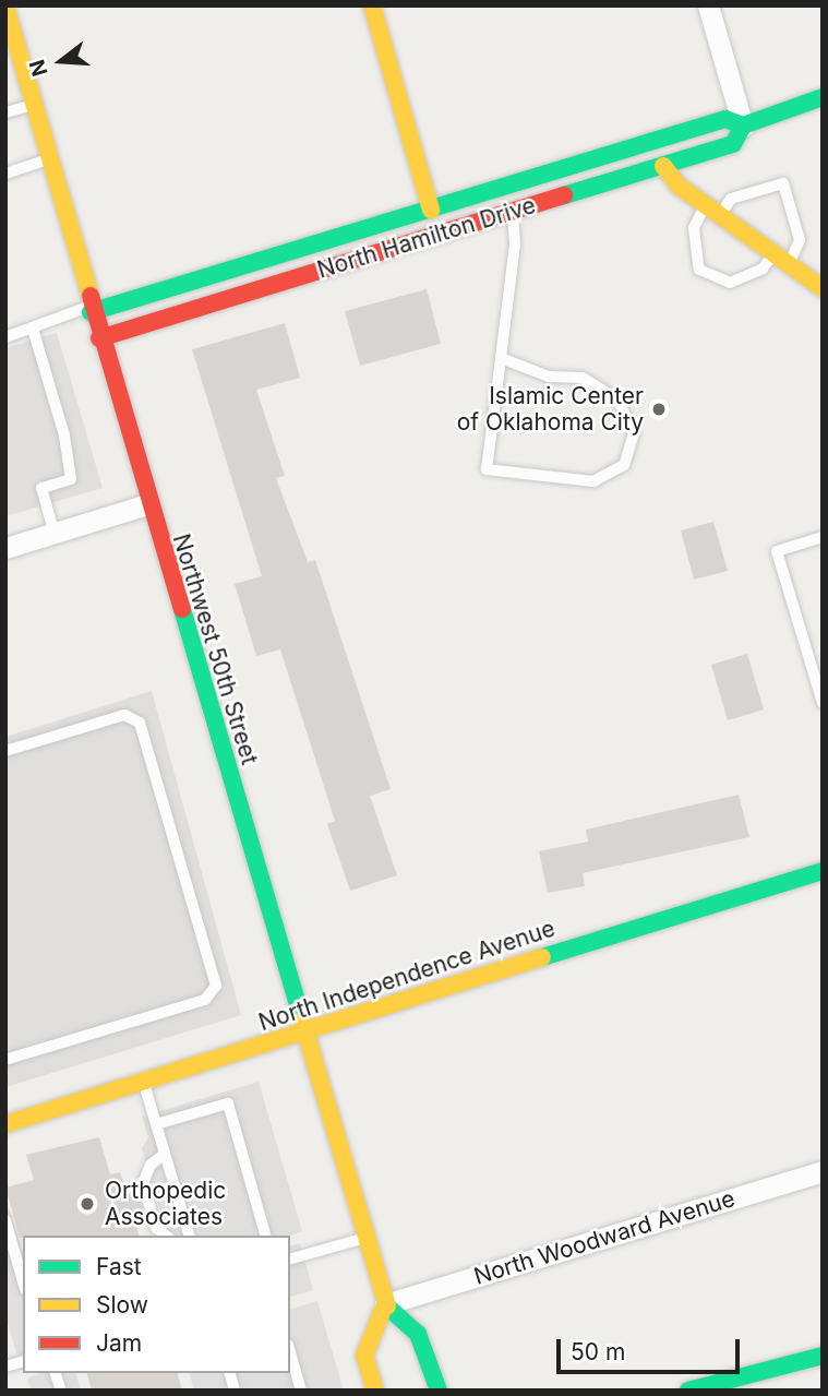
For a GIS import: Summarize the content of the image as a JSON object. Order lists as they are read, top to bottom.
{
  "streets": {
    "main road": ["North Hamilton Drive", "Northwest 50th Street", "North Independence Avenue"],
    "street": ["North Woodward Avenue"]
  },
  "crossings": [
    ["North Hamilton Drive", "Northwest 50th Street"],
    ["Northwest 50th Street", "North Independence Avenue"],
    ["Northwest 50th Street", "North Woodward Avenue"]
  ],
  "places": ["Islamic Center of Oklahoma City", "Orthopedic Associates"],
  "legend": ["Fast", "Slow", "Jam"],
  "scale_bar": "50 m",
  "north": "left"
}
